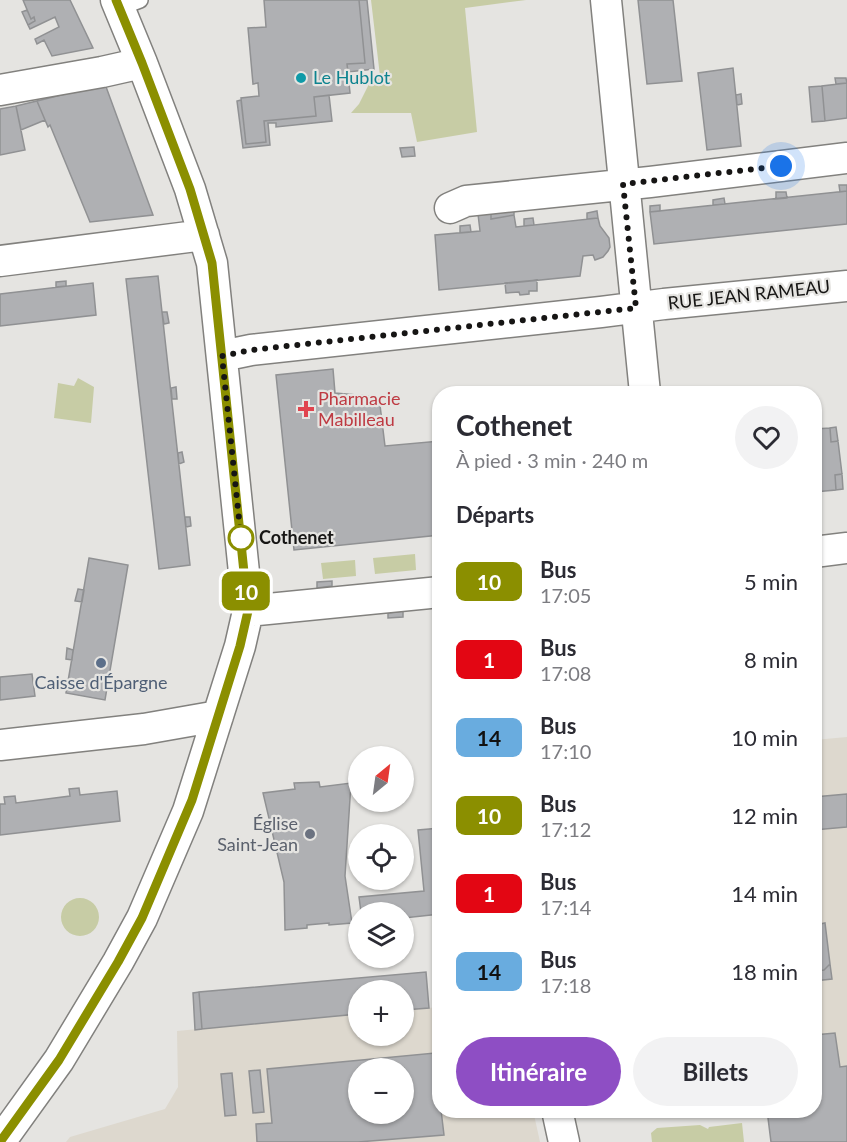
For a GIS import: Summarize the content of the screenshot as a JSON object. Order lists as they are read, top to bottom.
{
  "streets": {
    "street": ["RUE JEAN RAMEAU"]
  },
  "places": {
    "other": [
      "Le Hublot",
      "Cothenet",
      "Caisse d'Épargne",
      "Église Saint-Jean"
    ],
    "health": ["Pharmacie Mabilleau"]
  },
  "lines": ["bus line 10"],
  "north": "top right",
  "page": {
    "on_map": "10",
    "heading": [
      ["Cothenet", "À pied · 3 min · 240 m"],
      "Départs"
    ],
    "list": [
      {
        "mark": "10",
        "name": "Bus",
        "note": "17:05",
        "value": "5 min"
      },
      {
        "mark": "1",
        "name": "Bus",
        "note": "17:08",
        "value": "8 min"
      },
      {
        "mark": "14",
        "name": "Bus",
        "note": "17:10",
        "value": "10 min"
      },
      {
        "mark": "10",
        "name": "Bus",
        "note": "17:12",
        "value": "12 min"
      },
      {
        "mark": "1",
        "name": "Bus",
        "note": "17:14",
        "value": "14 min"
      },
      {
        "mark": "14",
        "name": "Bus",
        "note": "17:18",
        "value": "18 min"
      }
    ],
    "map_buttons": ["+", "−"],
    "buttons": ["Itinéraire", "Billets"]
  }
}
